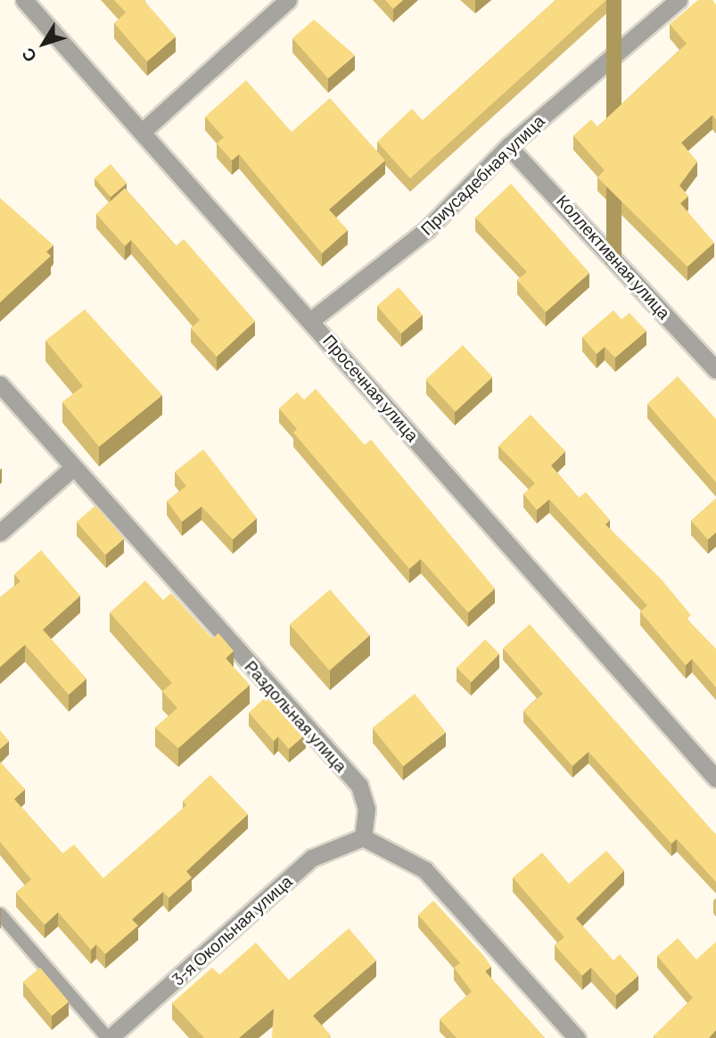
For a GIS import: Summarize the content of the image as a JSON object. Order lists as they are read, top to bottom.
{
  "streets": {
    "street": [
      "Приусадебная улица",
      "Коллективная улица",
      "Просечная улица",
      "Раздольная улица",
      "3-я Окольная улица"
    ]
  },
  "crossings": [
    ["Приусадебная улица", "Коллективная улица"],
    ["Приусадебная улица", "Просечная улица"],
    ["Раздольная улица", "3-я Окольная улица"]
  ],
  "north": "bottom left"
}
